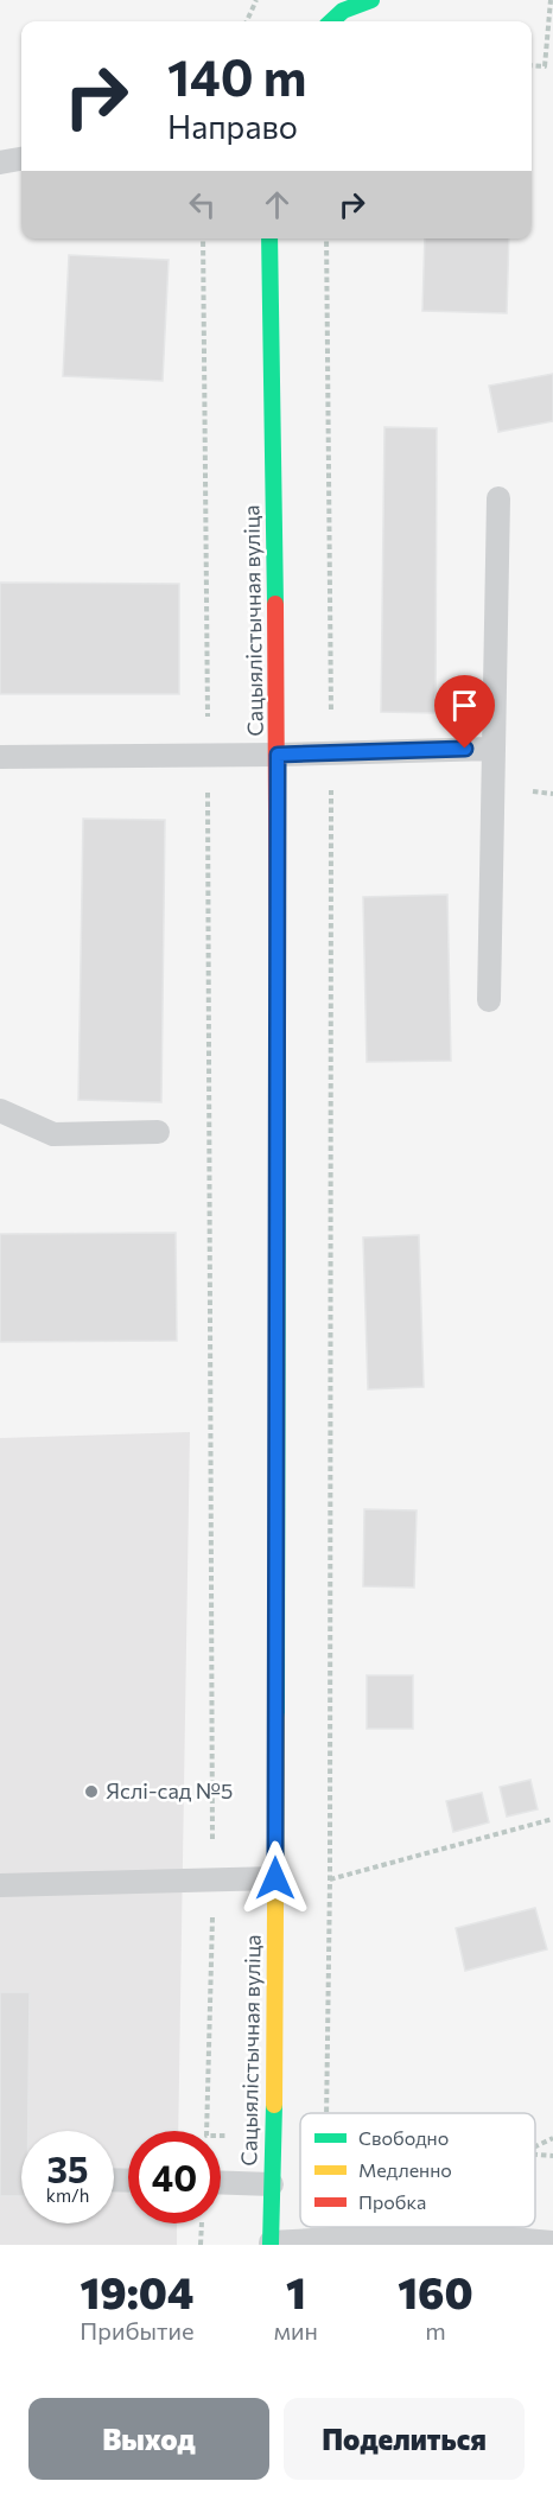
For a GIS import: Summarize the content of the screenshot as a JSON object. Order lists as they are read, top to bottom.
{
  "streets": {
    "street": ["Сацыялістычная вуліца"]
  },
  "places": ["Яслі-сад №5"],
  "legend": ["Свободно", "Медленно", "Пробка"],
  "page": {
    "turn": ["140 m", "Направо"],
    "speed": "35 km/h",
    "limit": "40",
    "eta": [
      "19:04",
      "Прибытие",
      "1",
      "мин",
      "160",
      "m"
    ],
    "buttons": ["Выход", "Поделиться"]
  }
}
